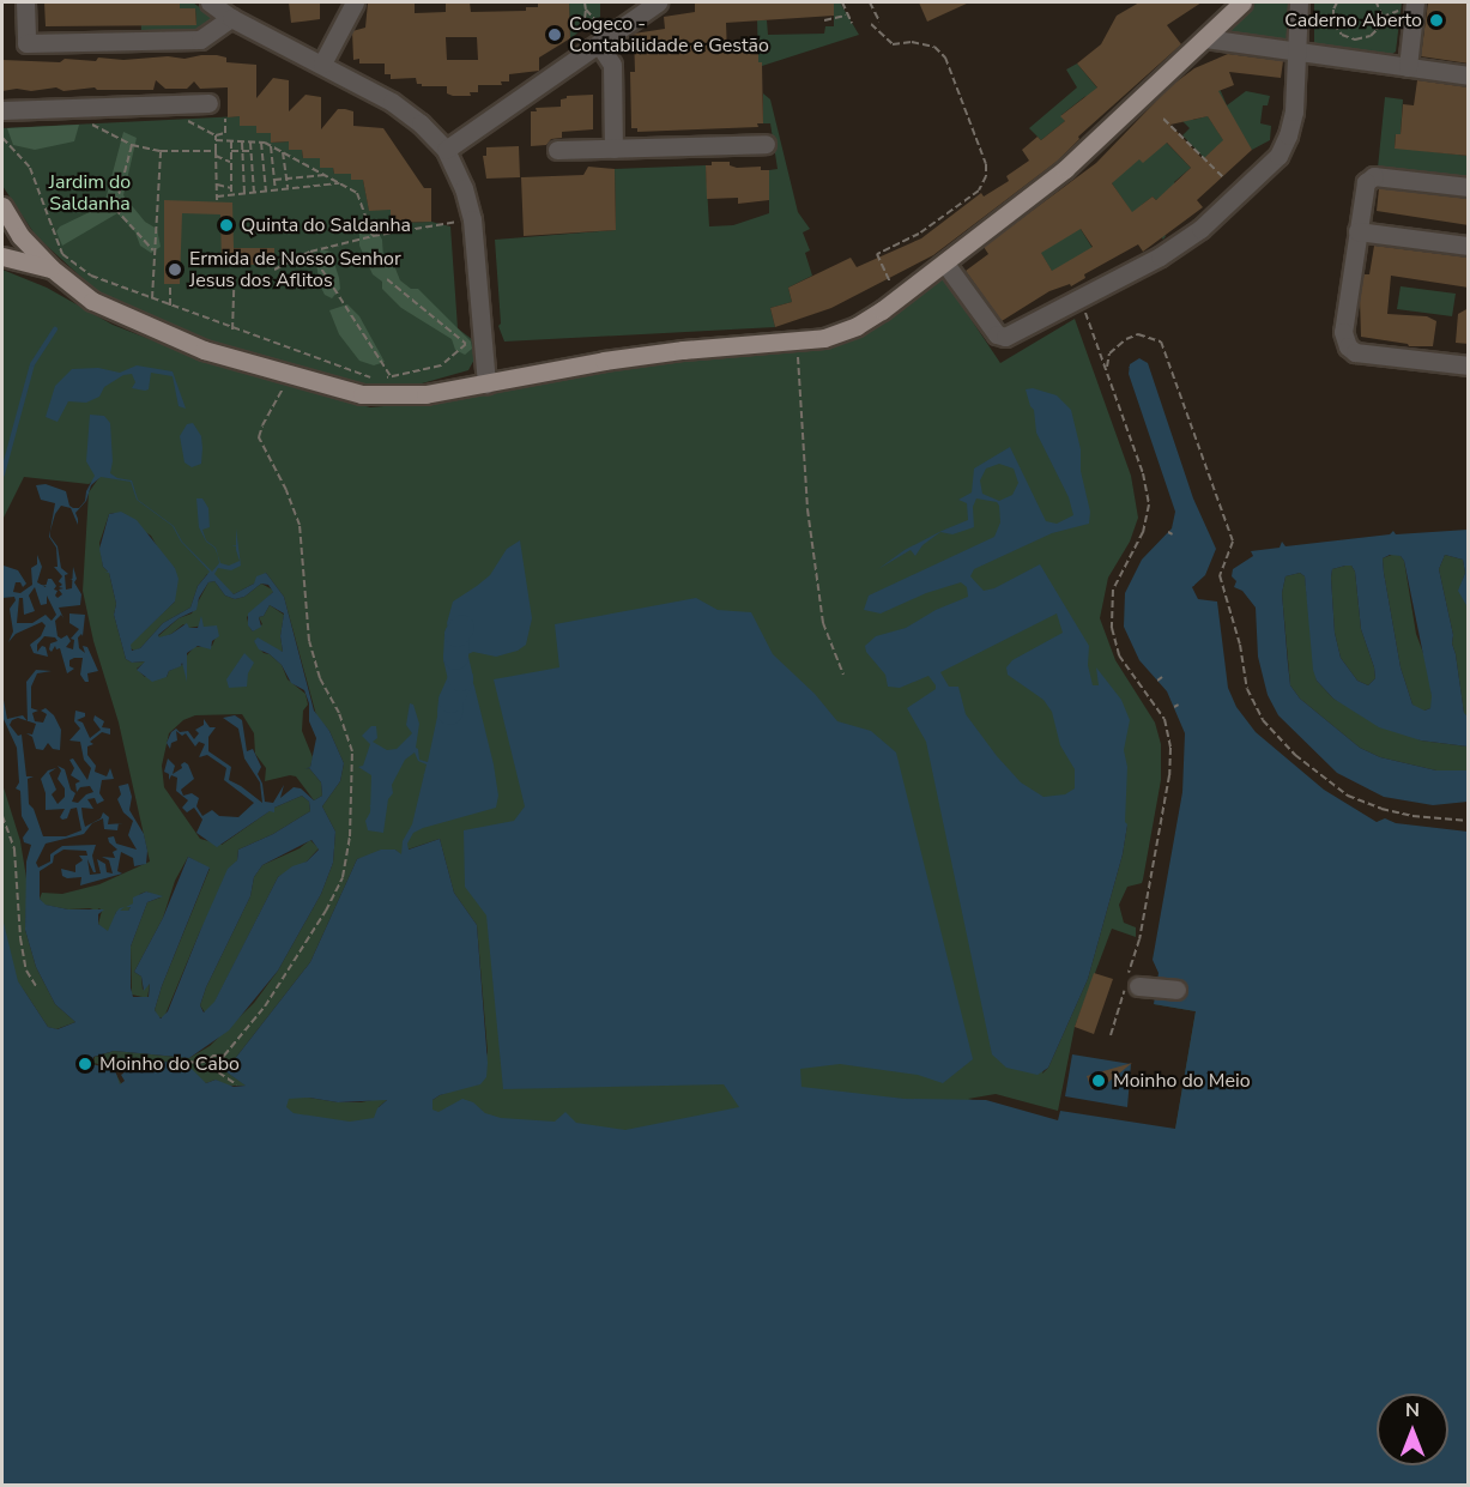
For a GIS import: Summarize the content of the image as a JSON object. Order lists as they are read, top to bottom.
{
  "parks": ["Jardim do Saldanha"],
  "places": [
    "Caderno Aberto",
    "Cogeco - Contabilidade e Gestão",
    "Quinta do Saldanha",
    "Ermida de Nosso Senhor Jesus dos Aflitos",
    "Moinho do Cabo",
    "Moinho do Meio"
  ],
  "north": "top"
}
